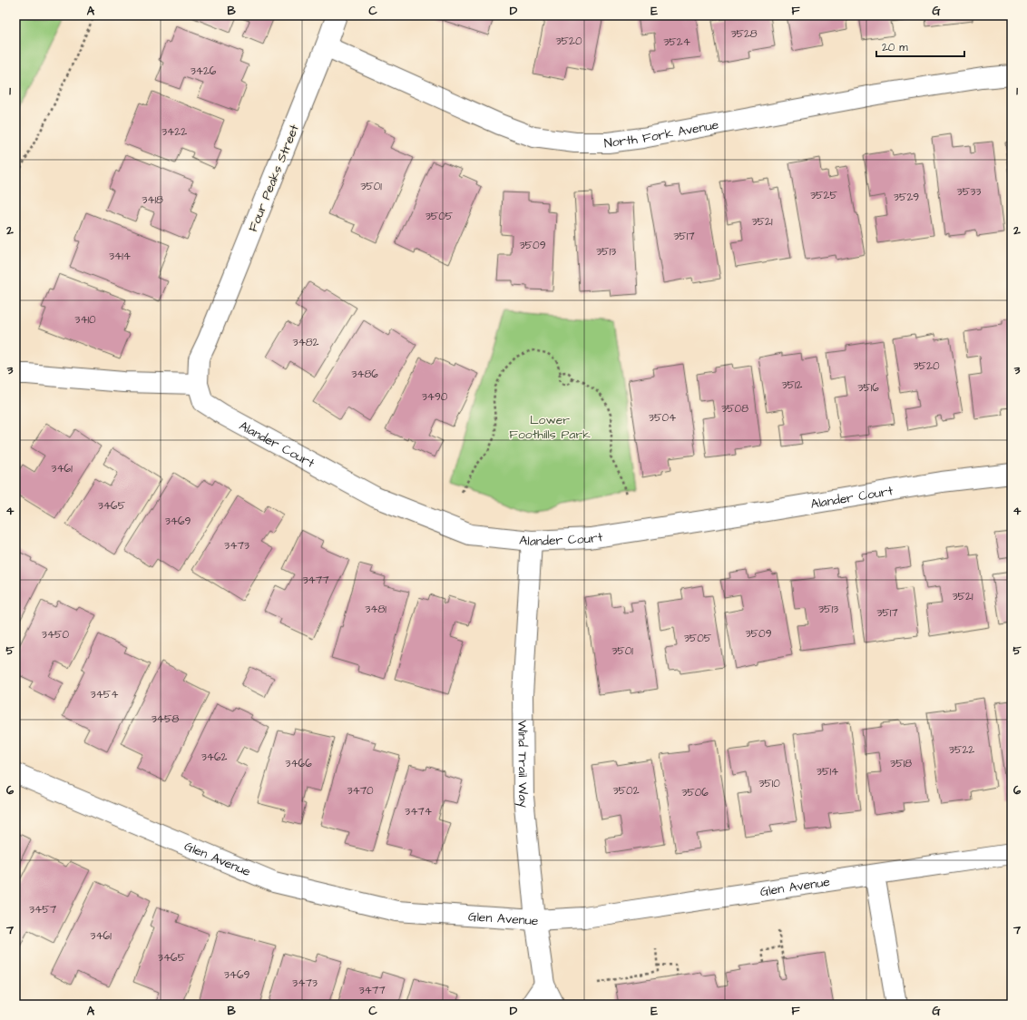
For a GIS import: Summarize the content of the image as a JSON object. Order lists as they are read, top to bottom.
{
  "streets": {
    "street": [
      "North Fork Avenue",
      "Four Peaks Street",
      "Alander Court",
      "Wind Trail Way",
      "Glen Avenue"
    ]
  },
  "crossings": [
    ["North Fork Avenue", "Four Peaks Street"],
    ["Four Peaks Street", "Alander Court"],
    ["Alander Court", "Wind Trail Way"],
    ["Wind Trail Way", "Glen Avenue"]
  ],
  "parks": ["Lower Foothills Park"],
  "house_numbers": [
    "3528",
    "3520",
    "3524",
    "3426",
    "3422",
    "3501",
    "3533",
    "3525",
    "3529",
    "3418",
    "3505",
    "3521",
    "3517",
    "3509",
    "3513",
    "3414",
    "3410",
    "3482",
    "3520",
    "3486",
    "3512",
    "3516",
    "3490",
    "3508",
    "3504",
    "3461",
    "3465",
    "3469",
    "3473",
    "3477",
    "3521",
    "3481",
    "3513",
    "3517",
    "3509",
    "3450",
    "3505",
    "3501",
    "3454",
    "3458",
    "3522",
    "3462",
    "3466",
    "3518",
    "3514",
    "3510",
    "3470",
    "3502",
    "3506",
    "3474",
    "3457",
    "3461",
    "3465",
    "3469",
    "3473",
    "3477"
  ],
  "scale_bar": "20 m",
  "grid": {
    "columns": [
      "A",
      "B",
      "C",
      "D",
      "E",
      "F",
      "G"
    ],
    "rows": [
      "1",
      "2",
      "3",
      "4",
      "5",
      "6",
      "7"
    ]
  }
}
